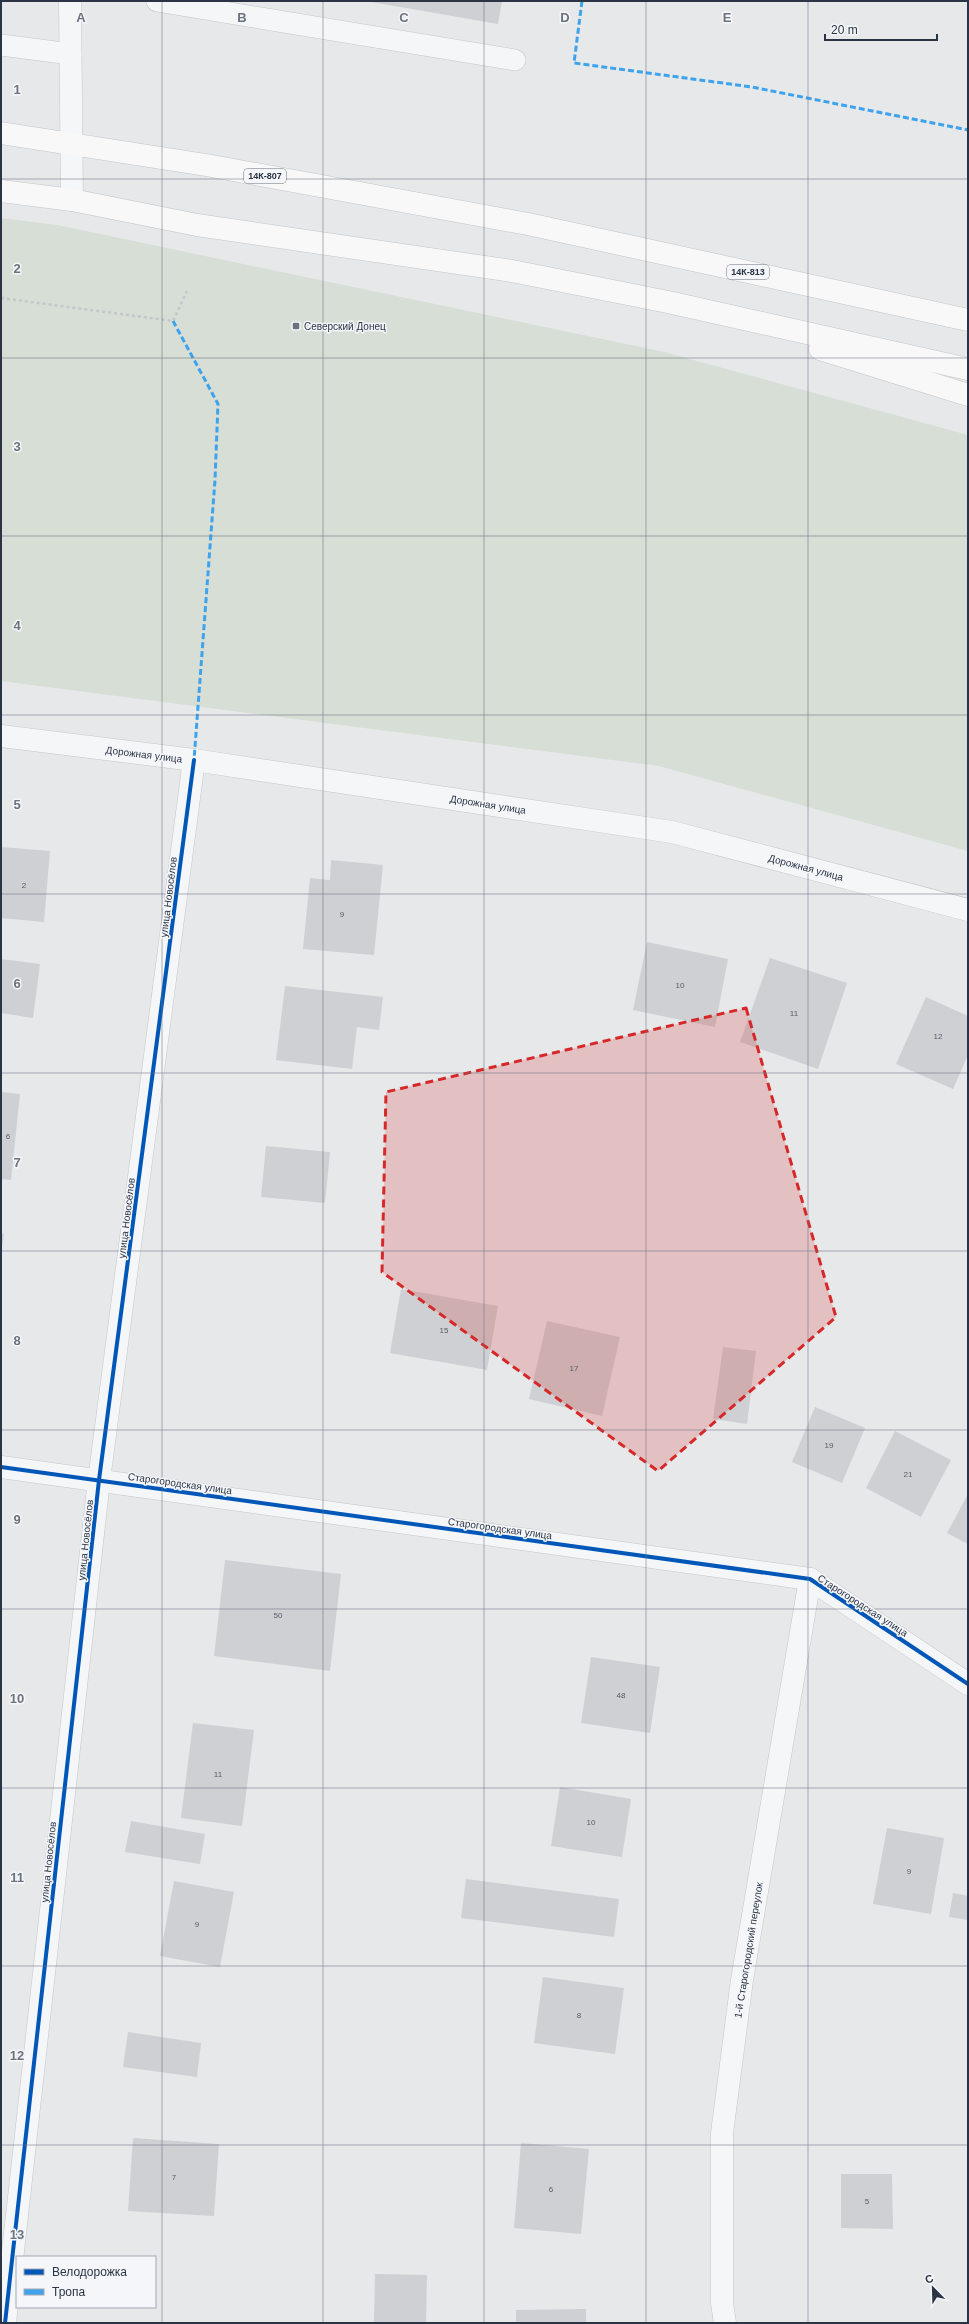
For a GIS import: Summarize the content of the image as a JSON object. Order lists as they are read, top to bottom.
{
  "streets": {
    "main road": ["14К-807", "14К-813"],
    "street": [
      "Дорожная улица",
      "улица Новосёлов",
      "Старогородская улица",
      "1-й Старогородский переулок"
    ]
  },
  "crossings": [
    ["14К-807", "14К-813"],
    ["Дорожная улица", "улица Новосёлов"],
    ["улица Новосёлов", "Старогородская улица"],
    ["Старогородская улица", "1-й Старогородский переулок"]
  ],
  "places": {
    "transit": ["Северский Донец"]
  },
  "house_numbers": [
    "2",
    "9",
    "10",
    "11",
    "12",
    "6",
    "15",
    "17",
    "19",
    "21",
    "50",
    "48",
    "11",
    "10",
    "9",
    "9",
    "8",
    "7",
    "6",
    "5"
  ],
  "legend": ["Велодорожка", "Тропа"],
  "scale_bar": "20 m",
  "north": "top left",
  "grid": {
    "columns": [
      "A",
      "B",
      "C",
      "D",
      "E"
    ],
    "rows": [
      "1",
      "2",
      "3",
      "4",
      "5",
      "6",
      "7",
      "8",
      "9",
      "10",
      "11",
      "12",
      "13"
    ]
  }
}
